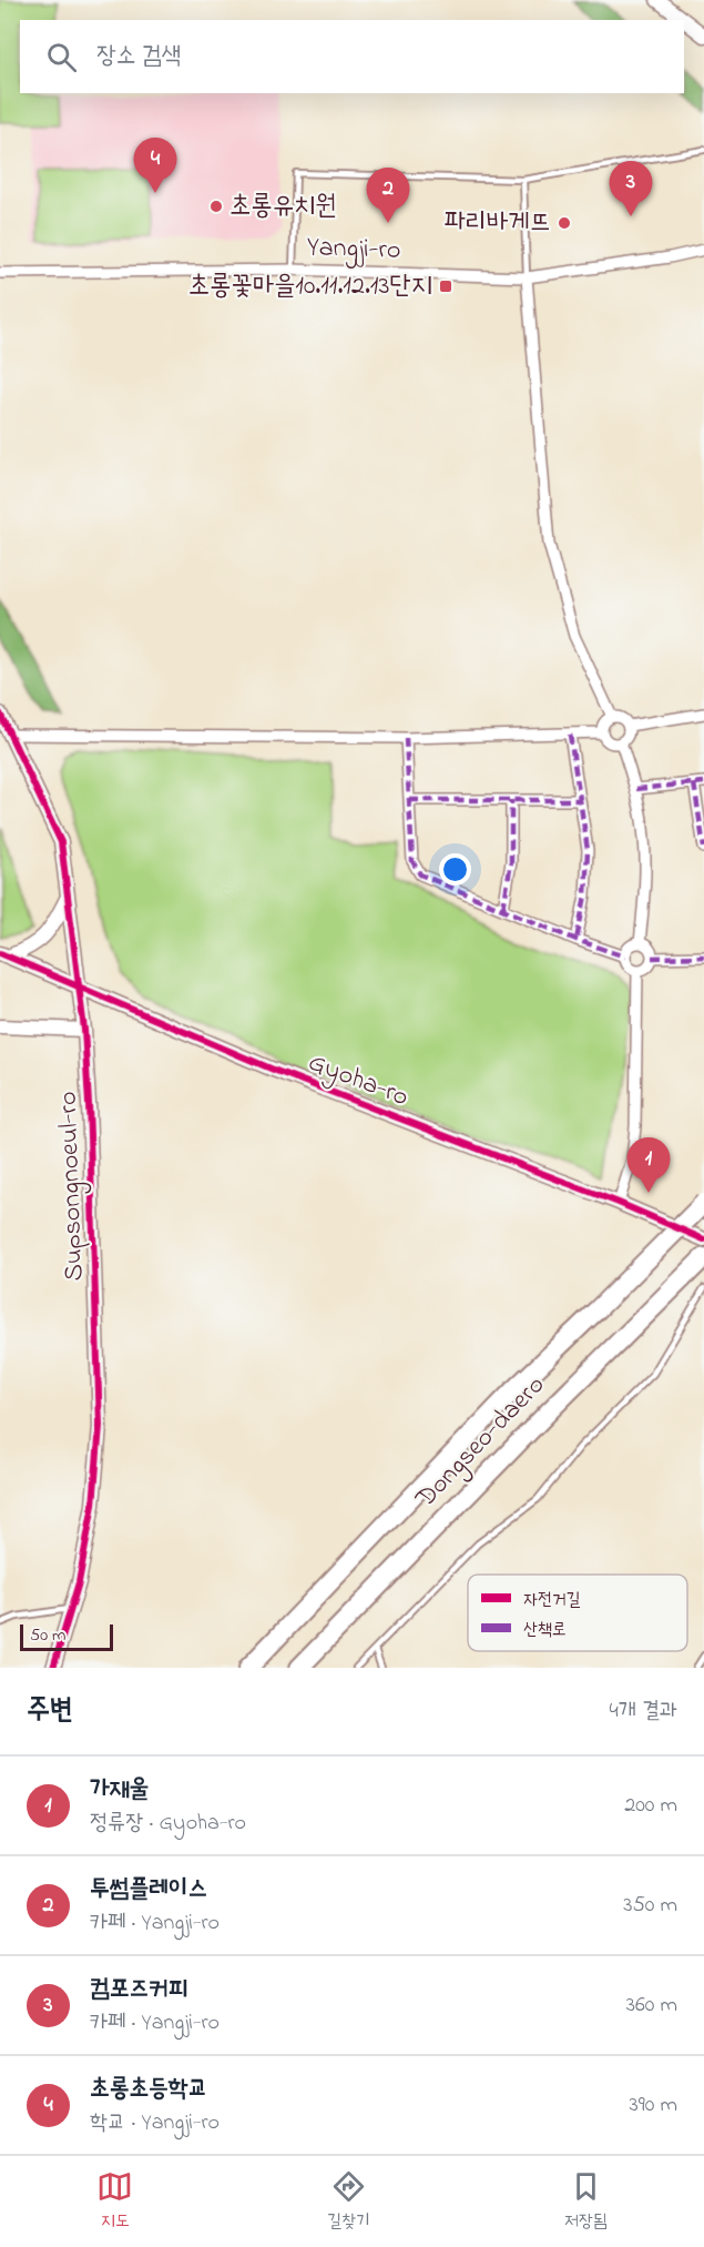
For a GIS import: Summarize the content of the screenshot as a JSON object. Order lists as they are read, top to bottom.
{
  "streets": {
    "highway": ["Dongseo-daero"],
    "street": ["Yangji-ro", "Gyoha-ro", "Supsongnoeul-ro"]
  },
  "crossings": [
    ["Gyoha-ro", "Supsongnoeul-ro"]
  ],
  "places": {
    "other": ["초롱유치원", "파리바게뜨"],
    "transit": ["초롱꽃마을10.11.12.13단지"]
  },
  "legend": ["자전거길", "산책로"],
  "scale_bar": "50 m",
  "page": {
    "search": "장소 검색",
    "pins": [
      "4",
      "3",
      "2",
      "1"
    ],
    "scale": "50 m",
    "heading": ["주변", "4개 결과"],
    "list": [
      {
        "mark": "1",
        "name": "가재울",
        "note": "정류장 · Gyoha-ro",
        "value": "200 m"
      },
      {
        "mark": "2",
        "name": "투썸플레이스",
        "note": "카페 · Yangji-ro",
        "value": "350 m"
      },
      {
        "mark": "3",
        "name": "컴포즈커피",
        "note": "카페 · Yangji-ro",
        "value": "360 m"
      },
      {
        "mark": "4",
        "name": "초롱초등학교",
        "note": "학교 · Yangji-ro",
        "value": "390 m"
      }
    ],
    "nav": ["지도", "길찾기", "저장됨"]
  }
}
